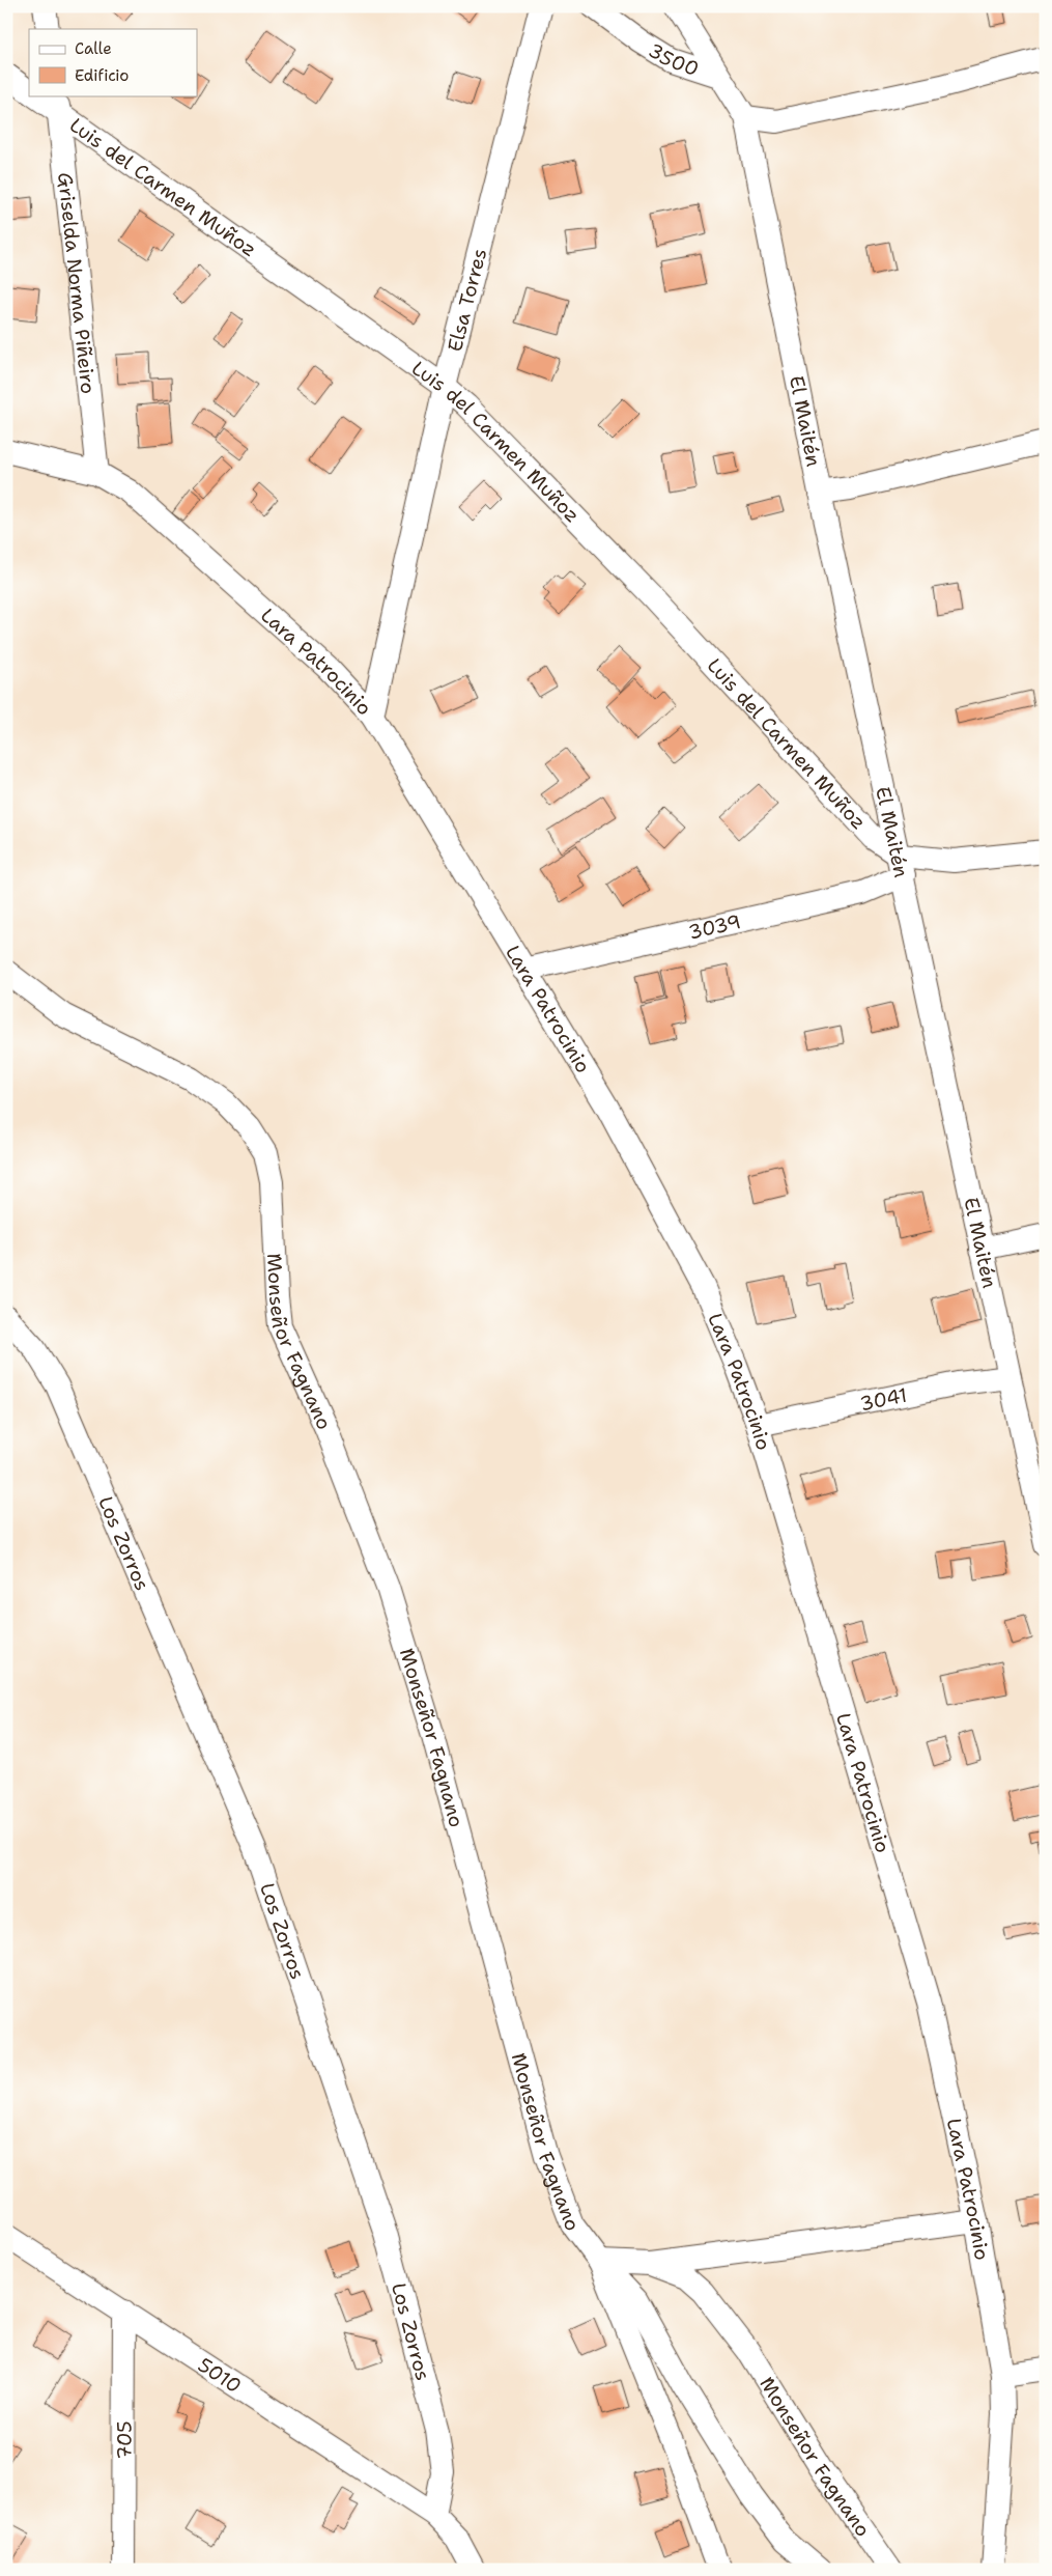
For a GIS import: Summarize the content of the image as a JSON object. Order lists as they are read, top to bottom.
{
  "streets": {
    "street": [
      "3500",
      "Luis del Carmen Muñoz",
      "Griselda Norma Piñeiro",
      "Elsa Torres",
      "El Maitén",
      "Lara Patrocinio",
      "3039",
      "Monseñor Fagnano",
      "3041",
      "Los Zorros",
      "5010",
      "705"
    ]
  },
  "crossings": [
    ["3500", "El Maitén"],
    ["Luis del Carmen Muñoz", "Griselda Norma Piñeiro"],
    ["Luis del Carmen Muñoz", "Elsa Torres"],
    ["Luis del Carmen Muñoz", "El Maitén"],
    ["Luis del Carmen Muñoz", "3039"],
    ["Griselda Norma Piñeiro", "Lara Patrocinio"],
    ["Elsa Torres", "Lara Patrocinio"],
    ["El Maitén", "3039"],
    ["El Maitén", "3041"],
    ["Lara Patrocinio", "3039"],
    ["Lara Patrocinio", "3041"],
    ["Los Zorros", "5010"],
    ["5010", "705"]
  ],
  "legend": ["Calle", "Edificio"]
}
